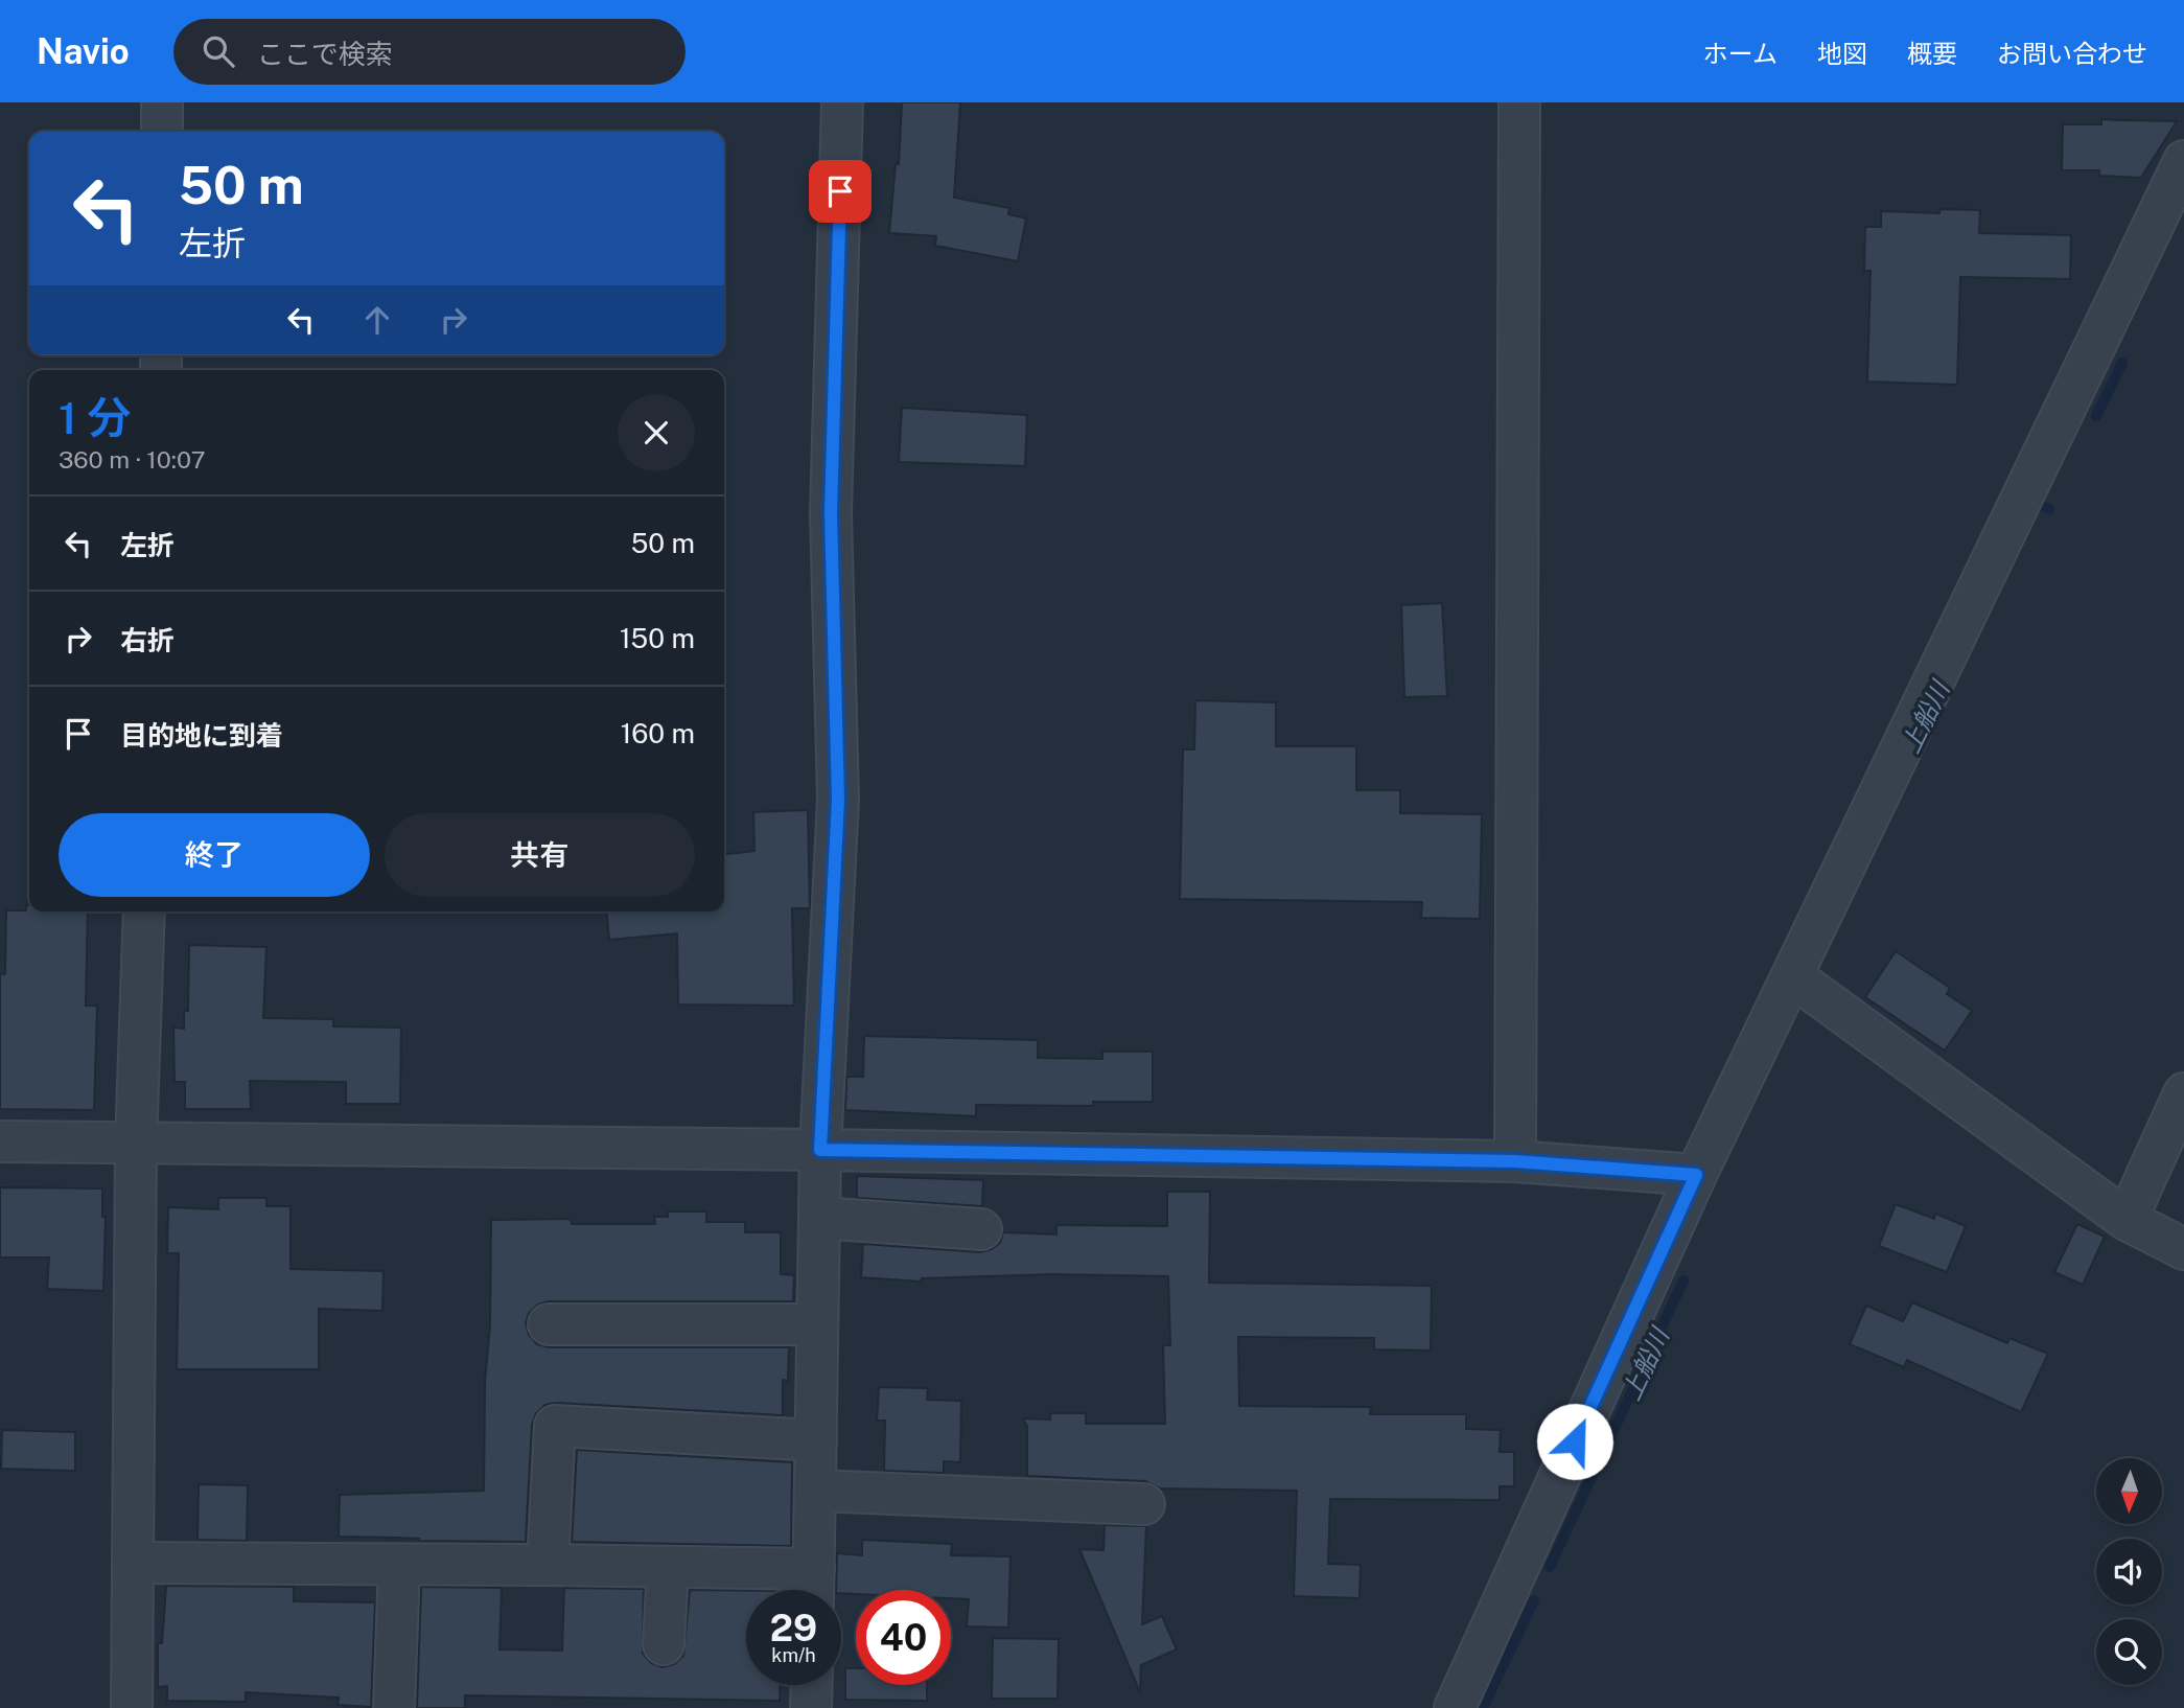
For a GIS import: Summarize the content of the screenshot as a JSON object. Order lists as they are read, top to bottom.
{
  "water": ["上船川"],
  "north": "bottom",
  "page": {
    "header": "Navio",
    "search": "ここで検索",
    "nav": [
      "ホーム",
      "地図",
      "概要",
      "お問い合わせ"
    ],
    "turn": ["50 m", "左折"],
    "heading": ["1 分", "360 m · 10:07"],
    "list": [
      {
        "name": "左折",
        "value": "50 m"
      },
      {
        "name": "右折",
        "value": "150 m"
      },
      {
        "name": "目的地に到着",
        "value": "160 m"
      }
    ],
    "buttons": ["終了", "共有"],
    "speed": "29 km/h",
    "limit": "40"
  }
}
